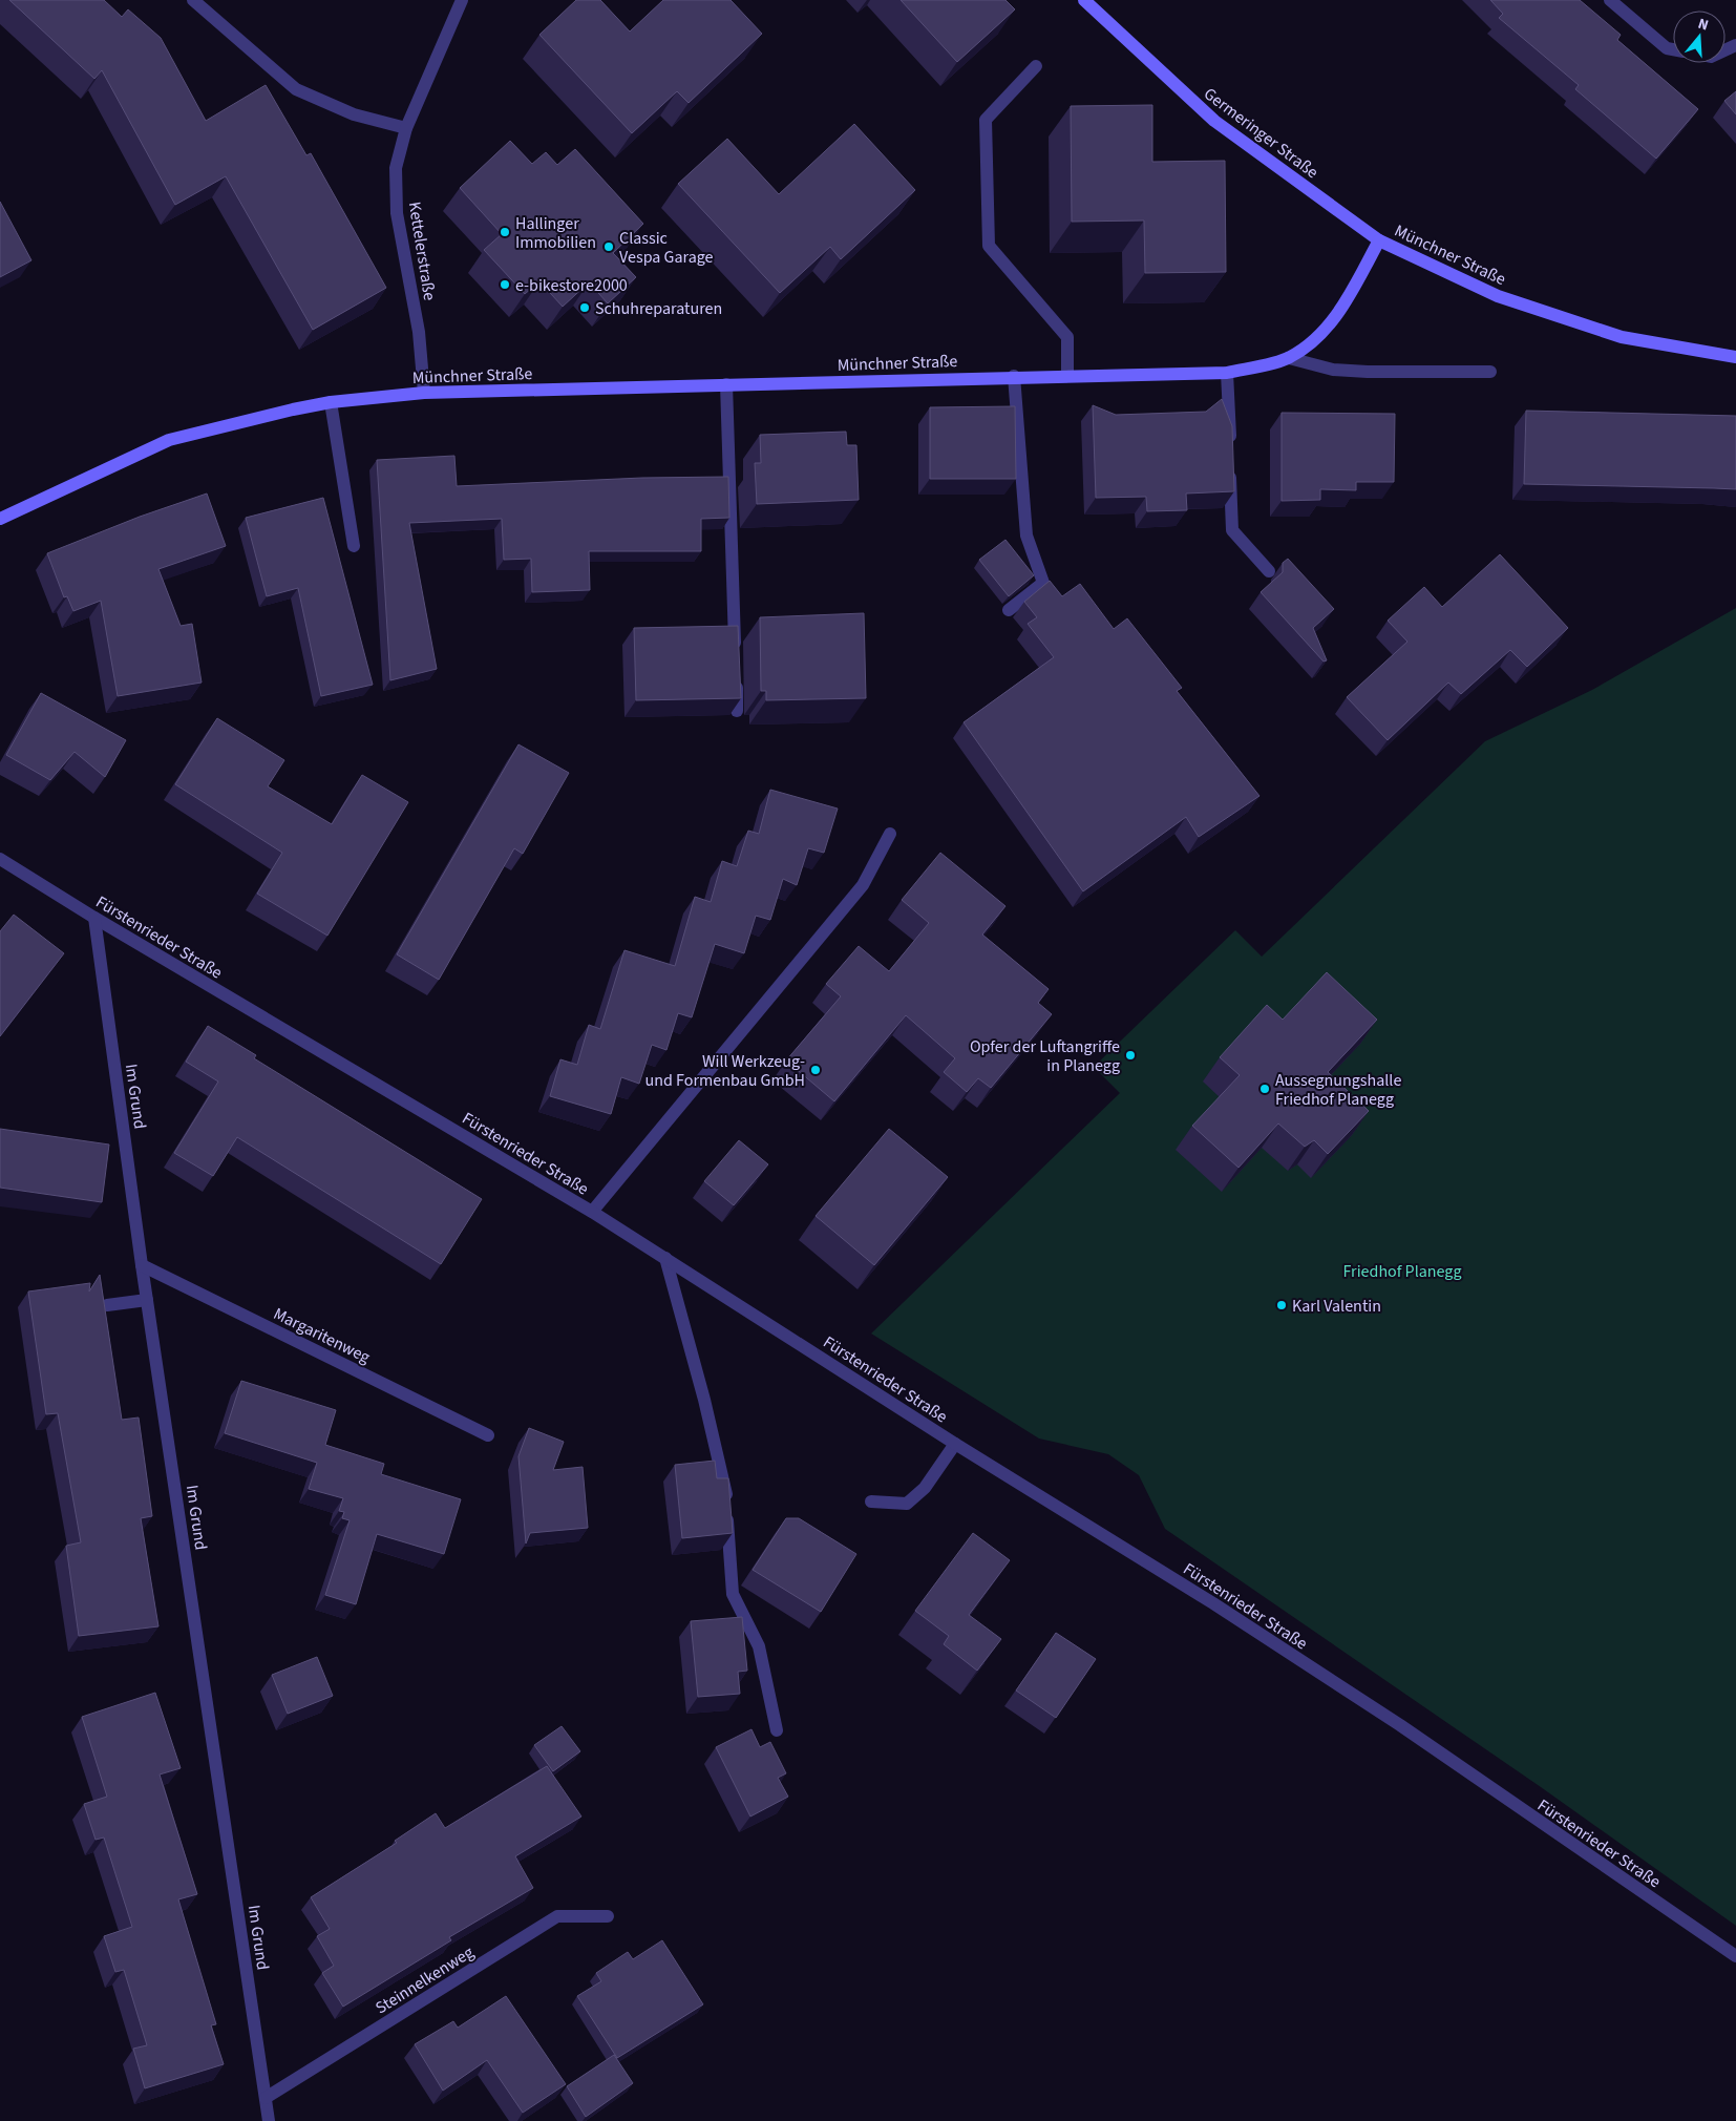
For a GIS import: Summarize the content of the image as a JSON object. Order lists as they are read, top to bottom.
{
  "streets": {
    "main road": ["Germeringer Straße", "Münchner Straße"],
    "street": [
      "Kettelerstraße",
      "Fürstenrieder Straße",
      "Im Grund",
      "Margaritenweg",
      "Steinnelkenweg"
    ]
  },
  "crossings": [
    ["Germeringer Straße", "Münchner Straße"],
    ["Kettelerstraße", "Münchner Straße"],
    ["Fürstenrieder Straße", "Im Grund"],
    ["Im Grund", "Margaritenweg"],
    ["Im Grund", "Steinnelkenweg"]
  ],
  "parks": ["Friedhof Planegg"],
  "places": [
    "Hallinger Immobilien",
    "Classic Vespa Garage",
    "e-bikestore2000",
    "Schuhreparaturen",
    "Opfer der Luftangriffe in Planegg",
    "Will Werkzeug- und Formenbau GmbH",
    "Aussegnungshalle Friedhof Planegg",
    "Karl Valentin"
  ],
  "north": "top"
}
